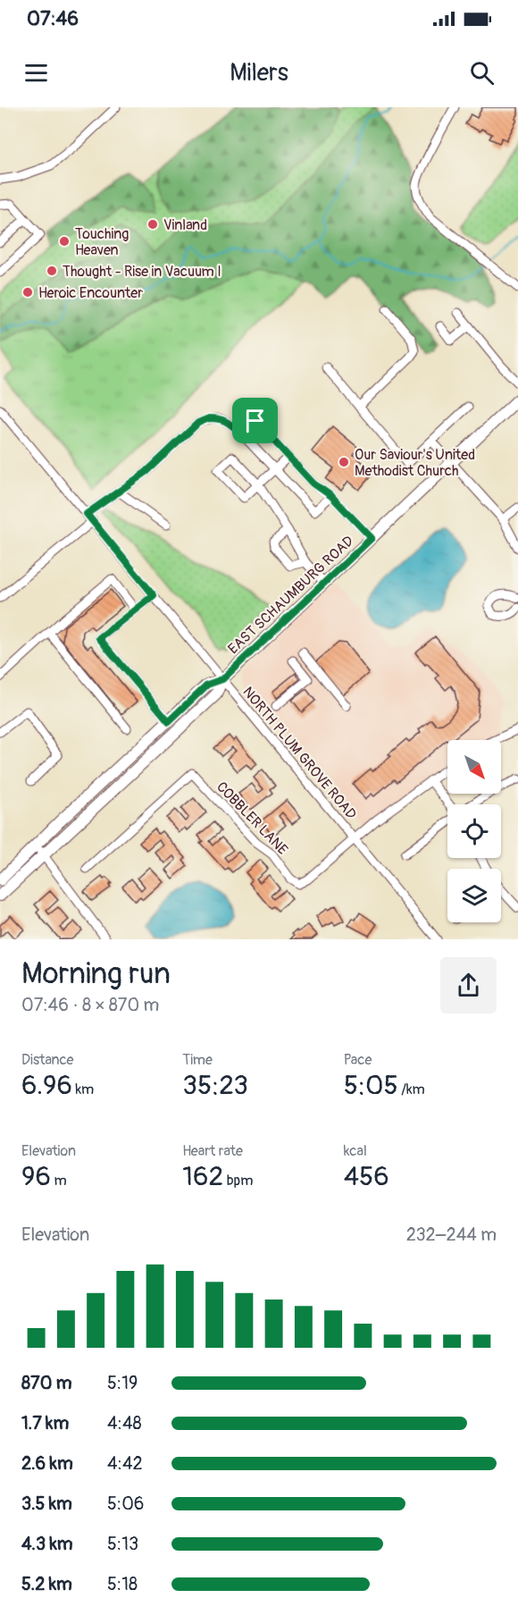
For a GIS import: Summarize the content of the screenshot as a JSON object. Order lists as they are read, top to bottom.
{
  "streets": {
    "main road": ["EAST SCHAUMBURG ROAD"],
    "street": ["NORTH PLUM GROVE ROAD", "COBBLER LANE"]
  },
  "crossings": [
    ["EAST SCHAUMBURG ROAD", "NORTH PLUM GROVE ROAD"],
    ["NORTH PLUM GROVE ROAD", "COBBLER LANE"]
  ],
  "places": [
    "Vinland",
    "Touching Heaven",
    "Thought - Rise in Vacuum I",
    "Heroic Encounter",
    "Our Saviour's United Methodist Church"
  ],
  "north": "bottom right",
  "page": {
    "status": "07:46",
    "header": "Milers",
    "heading": ["Morning run", "07:46 · 8 × 870 m"],
    "stats": [
      ["Distance", "6.96 km"],
      ["Time", "35:23"],
      ["Pace", "5:05 /km"],
      ["Elevation", "96 m"],
      ["Heart rate", "162 bpm"],
      ["kcal", "456"]
    ],
    "chart": ["Elevation", "232–244 m"],
    "list": [
      {
        "name": "870 m",
        "note": "5:19"
      },
      {
        "name": "1.7 km",
        "note": "4:48"
      },
      {
        "name": "2.6 km",
        "note": "4:42"
      },
      {
        "name": "3.5 km",
        "note": "5:06"
      },
      {
        "name": "4.3 km",
        "note": "5:13"
      },
      {
        "name": "5.2 km",
        "note": "5:18"
      }
    ]
  }
}
